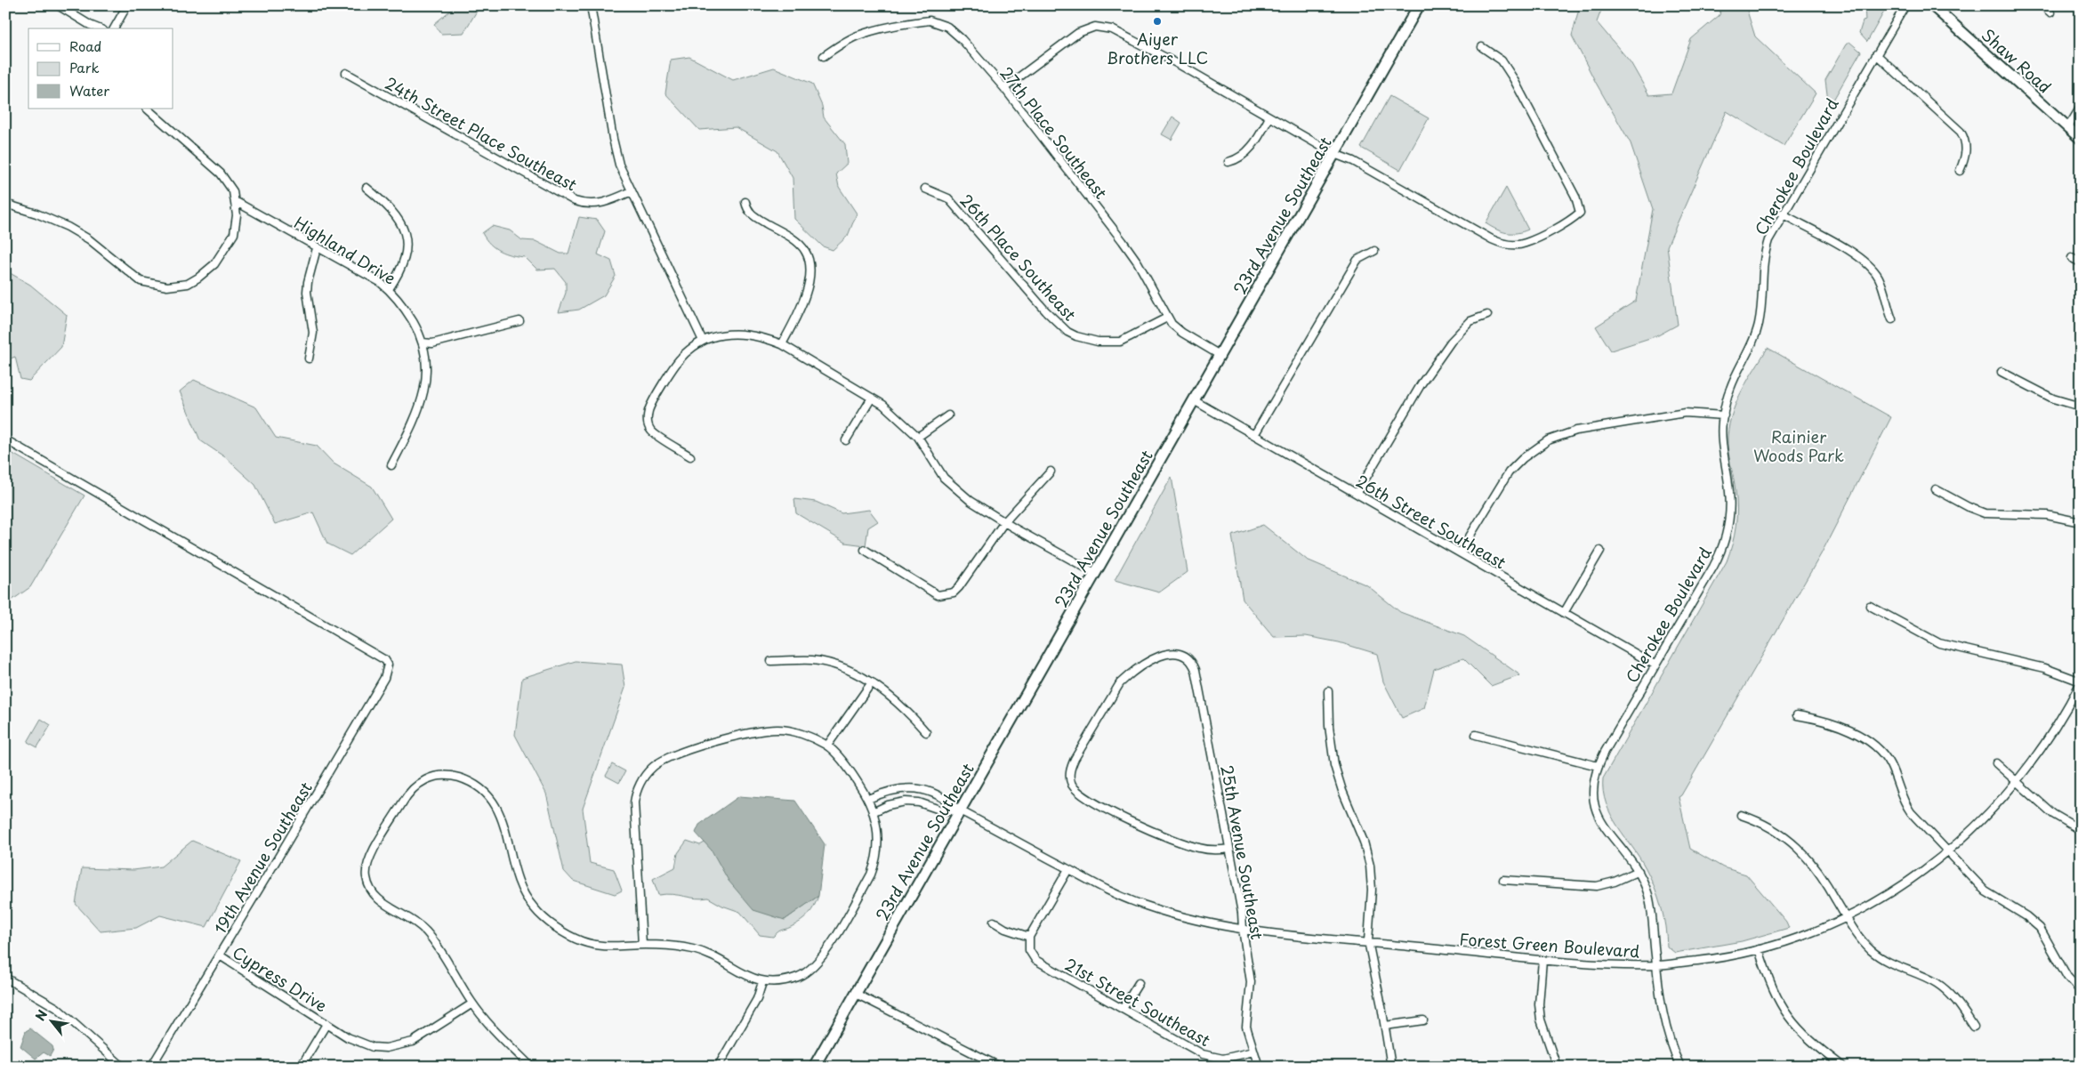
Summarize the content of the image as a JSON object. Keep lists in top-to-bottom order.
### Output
{
  "streets": {
    "street": [
      "Shaw Road",
      "27th Place Southeast",
      "24th Street Place Southeast",
      "Cherokee Boulevard",
      "23rd Avenue Southeast",
      "Highland Drive",
      "26th Place Southeast",
      "26th Street Southeast",
      "25th Avenue Southeast",
      "19th Avenue Southeast",
      "Forest Green Boulevard",
      "Cypress Drive",
      "21st Street Southeast"
    ]
  },
  "crossings": [
    ["27th Place Southeast", "23rd Avenue Southeast"],
    ["27th Place Southeast", "26th Place Southeast"],
    ["Cherokee Boulevard", "26th Street Southeast"],
    ["Cherokee Boulevard", "Forest Green Boulevard"],
    ["23rd Avenue Southeast", "26th Street Southeast"],
    ["23rd Avenue Southeast", "Forest Green Boulevard"],
    ["25th Avenue Southeast", "Forest Green Boulevard"],
    ["25th Avenue Southeast", "21st Street Southeast"],
    ["19th Avenue Southeast", "Cypress Drive"]
  ],
  "parks": ["Rainier Woods Park"],
  "places": ["Aiyer Brothers LLC"],
  "legend": ["Road", "Park", "Water"],
  "north": "top left"
}
